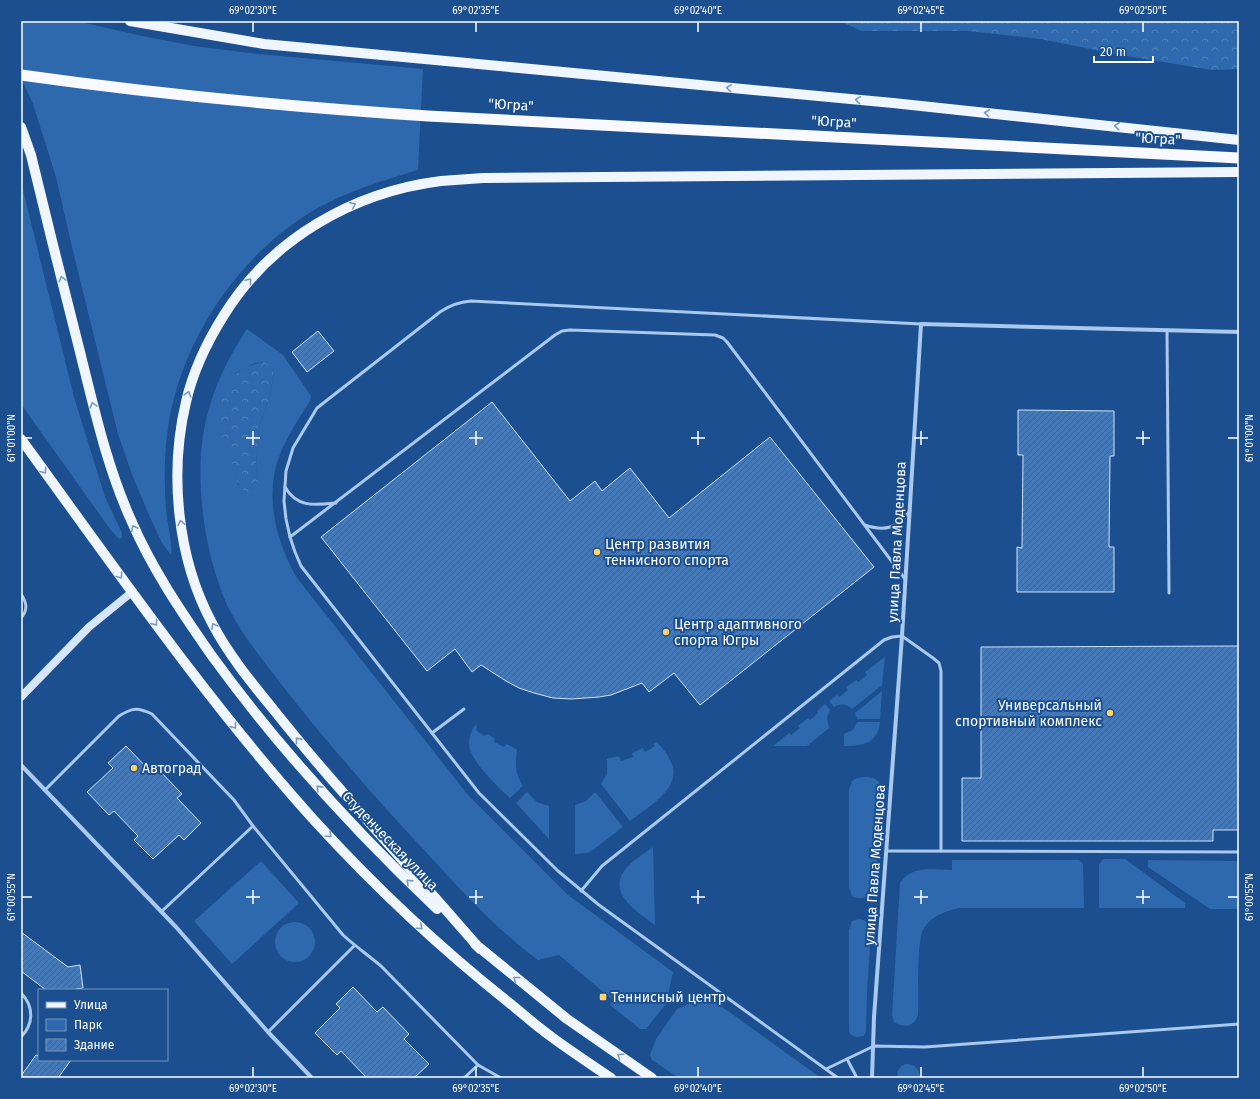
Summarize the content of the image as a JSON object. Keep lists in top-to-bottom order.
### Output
{
  "streets": {
    "highway": ["\"Югра\""],
    "main road": ["Студенческая улица"],
    "street": ["улица Павла Моденцова"]
  },
  "places": {
    "other": [
      "Центр развития теннисного спорта",
      "Центр адаптивного спорта Югры",
      "Универсальный спортивный комплекс",
      "Автоград"
    ],
    "transit": ["Теннисный центр"]
  },
  "legend": ["Улица", "Парк", "Здание"],
  "scale_bar": "20 m",
  "coordinates": [
    "69°02'30\"E",
    "69°02'35\"E",
    "69°02'40\"E",
    "69°02'45\"E",
    "69°02'50\"E",
    "61°01'00\"N",
    "61°00'55\"N"
  ]
}
